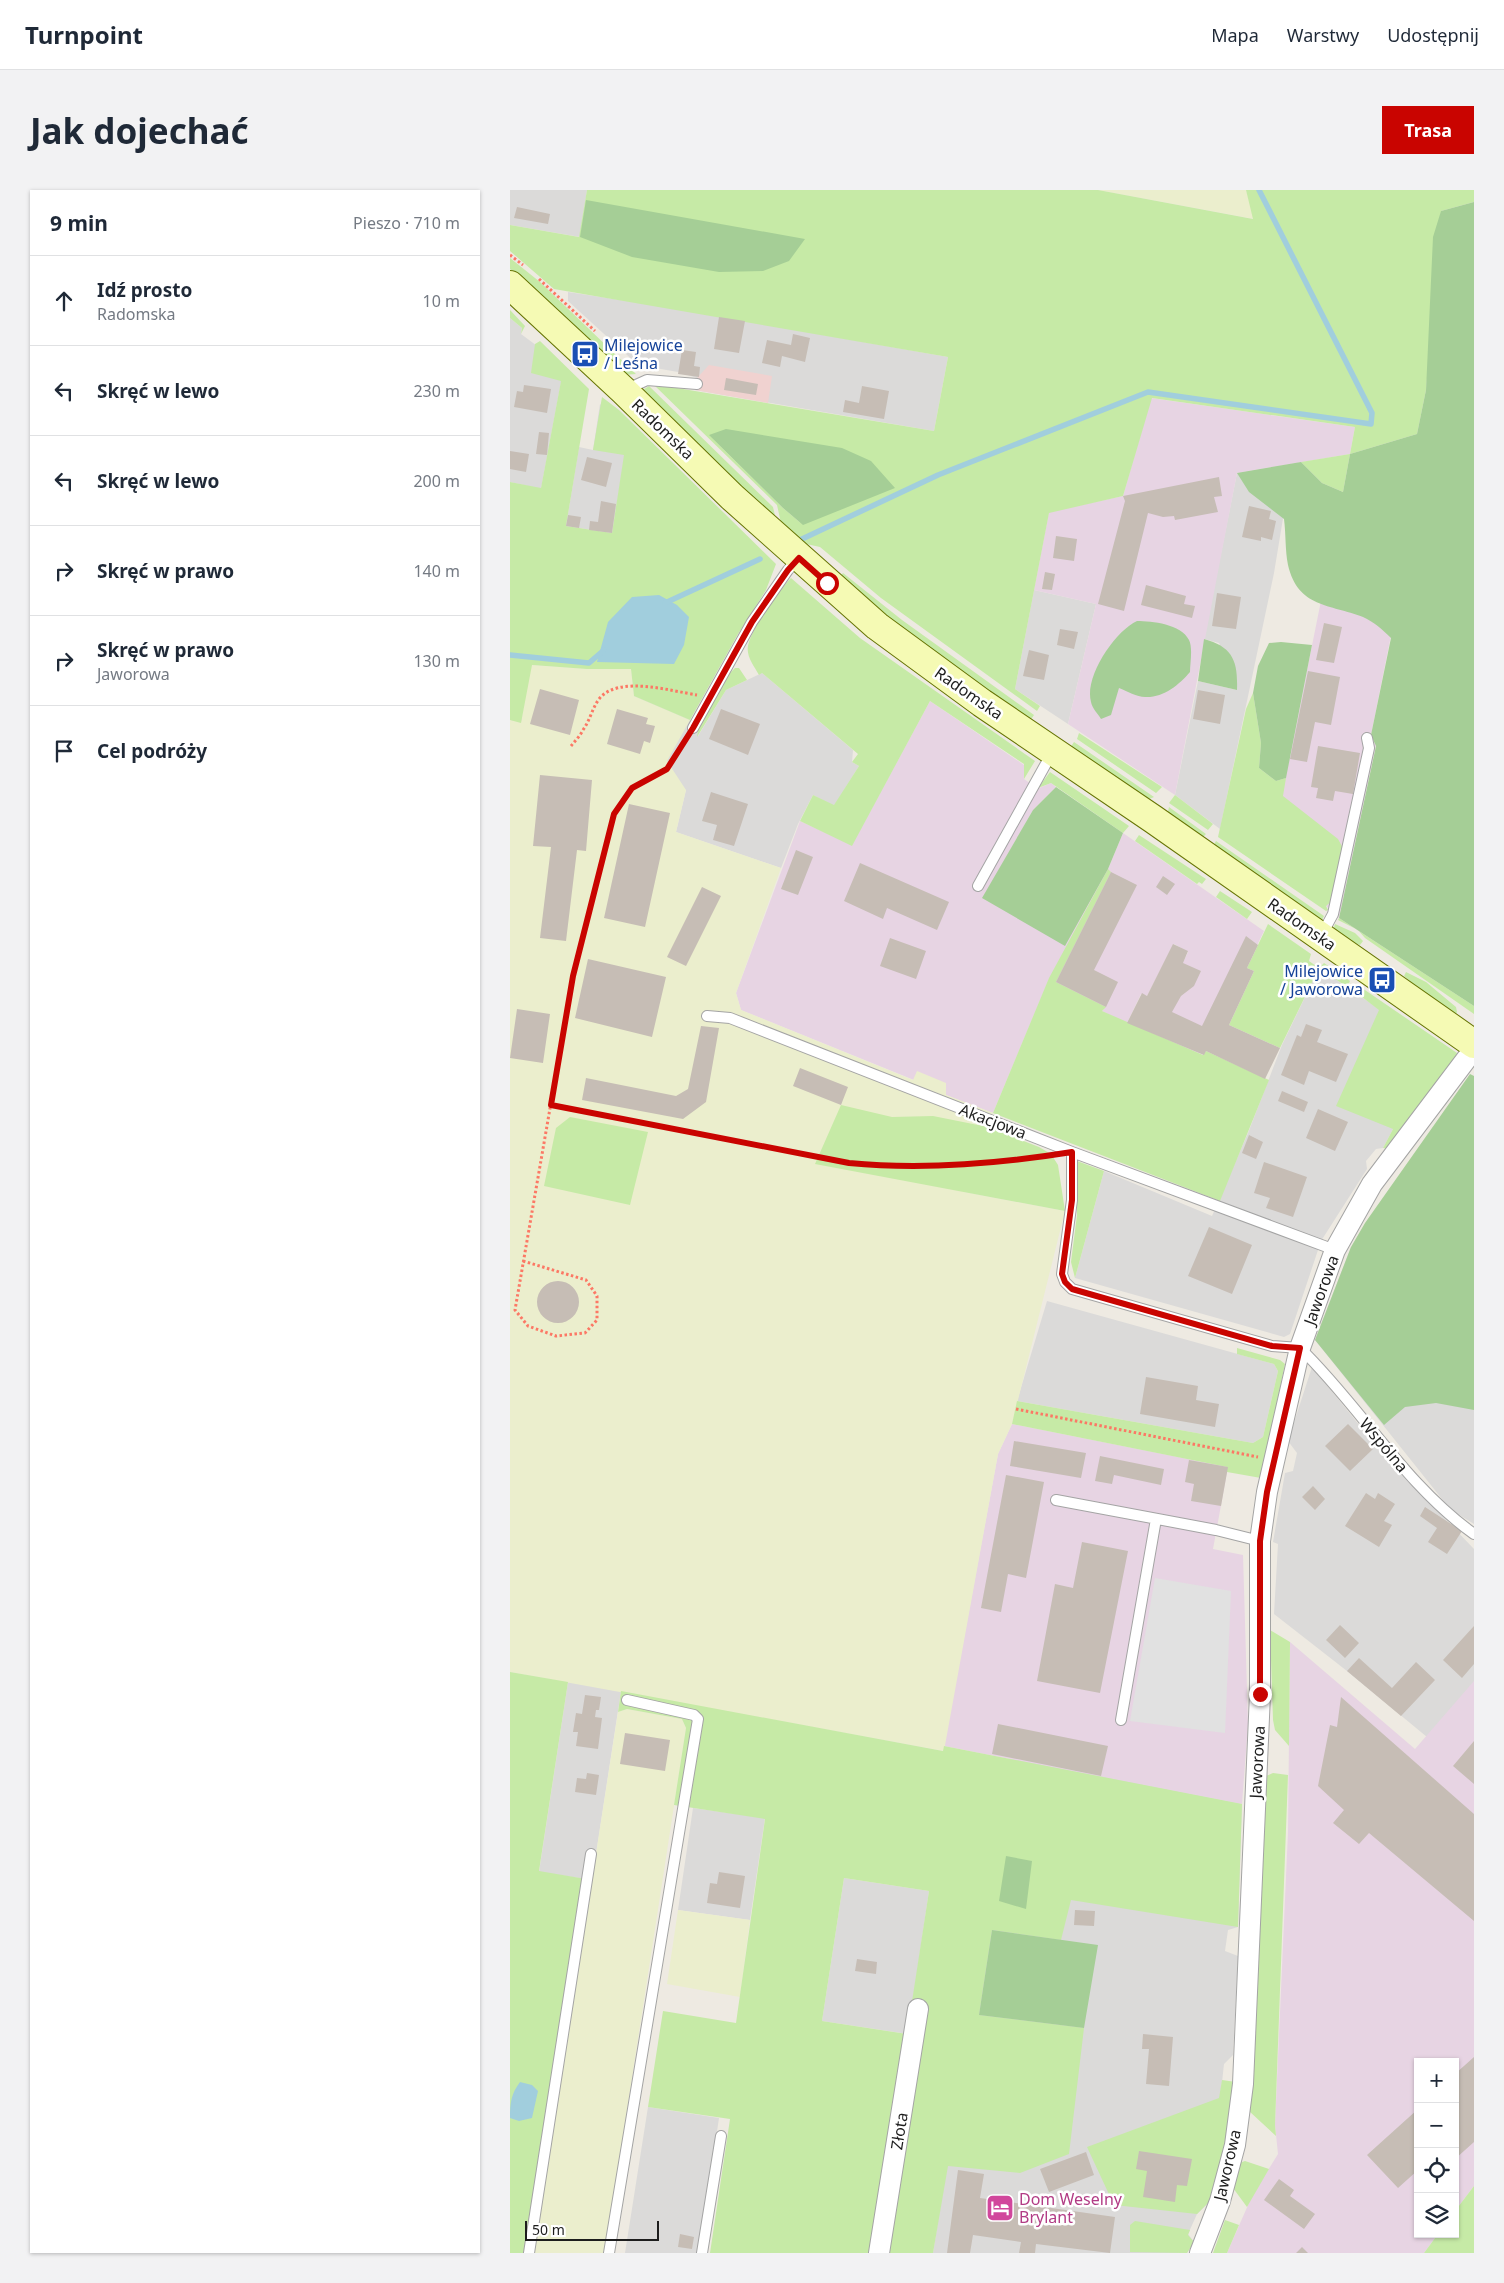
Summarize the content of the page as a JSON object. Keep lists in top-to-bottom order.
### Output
{
  "streets": {
    "main road": ["Radomska"],
    "street": ["Jaworowa", "Złota"],
    "lane": ["Akacjowa", "Wspólna"]
  },
  "crossings": [
    ["Akacjowa", "Jaworowa"],
    ["Jaworowa", "Wspólna"]
  ],
  "places": {
    "bus stop": ["Milejowice / Leśna", "Milejowice / Jaworowa"],
    "hotel": ["Dom Weselny Brylant"]
  },
  "scale_bar": "50 m",
  "page": {
    "header": "Turnpoint",
    "nav": ["Mapa", "Warstwy", "Udostępnij"],
    "buttons": "Trasa",
    "title": "Jak dojechać",
    "heading": ["9 min", "Pieszo · 710 m"],
    "list": [
      ["Idź prosto", "Radomska", "10 m"],
      ["Skręć w lewo", "230 m"],
      ["Skręć w lewo", "200 m"],
      ["Skręć w prawo", "140 m"],
      ["Skręć w prawo", "Jaworowa", "130 m"],
      "Cel podróży"
    ],
    "map_buttons": ["+", "−"],
    "scale": "50 m"
  }
}
